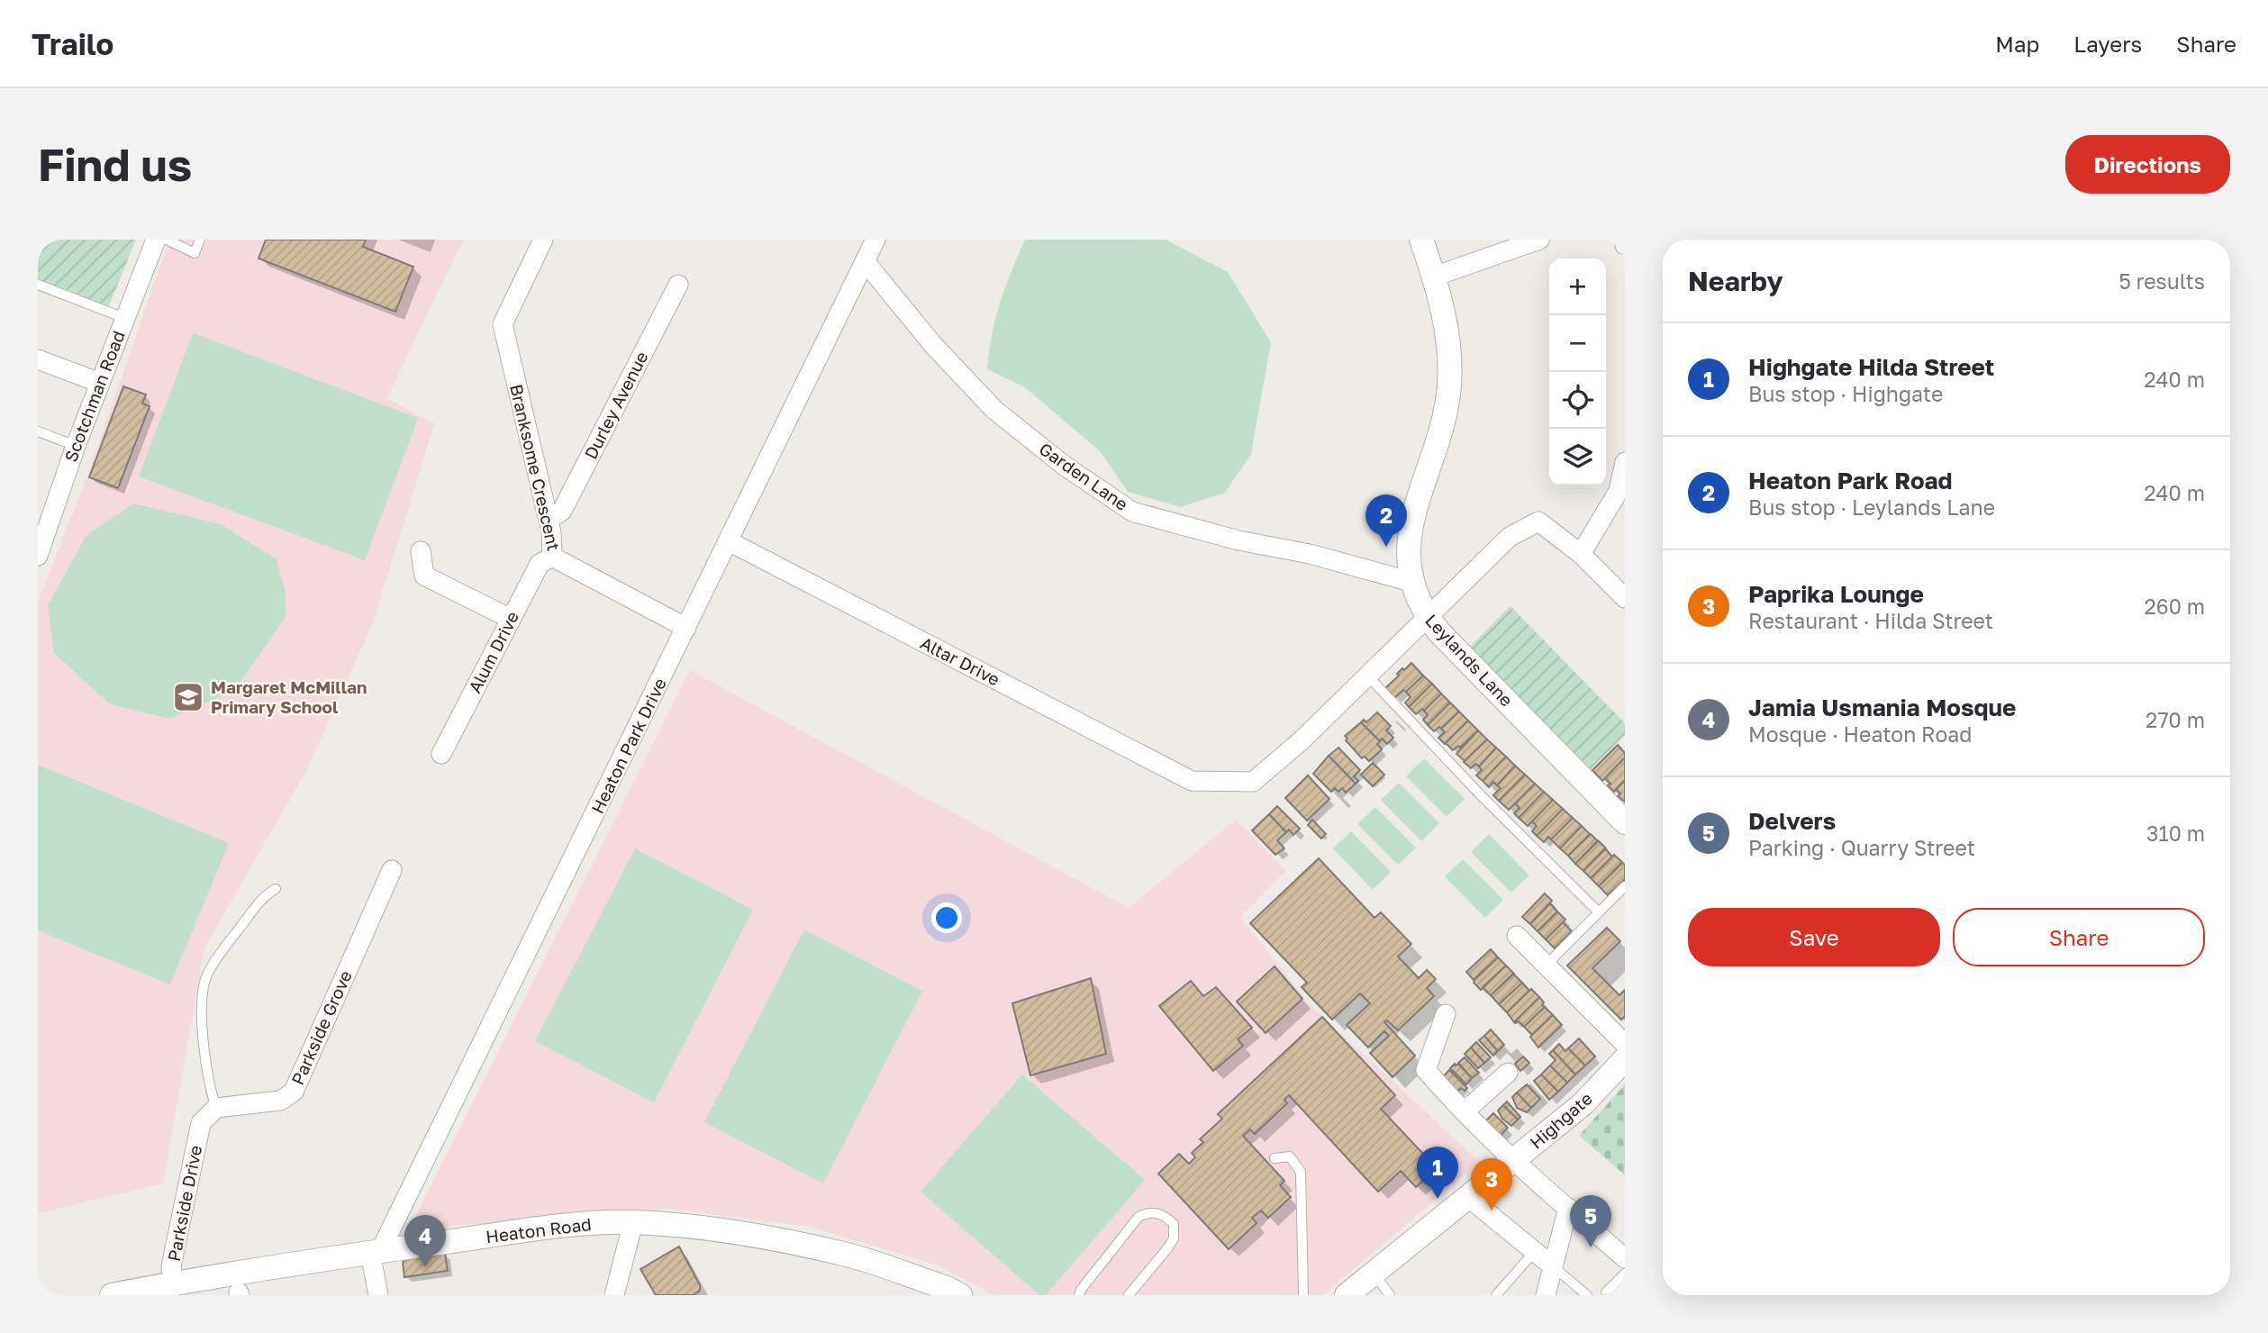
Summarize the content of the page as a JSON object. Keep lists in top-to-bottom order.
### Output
{
  "streets": {
    "street": [
      "Scotchman Road",
      "Durley Avenue",
      "Branksome Crescent",
      "Garden Lane",
      "Alum Drive",
      "Leylands Lane",
      "Altar Drive",
      "Heaton Park Drive",
      "Parkside Grove",
      "Highgate",
      "Parkside Drive",
      "Heaton Road"
    ]
  },
  "crossings": [
    ["Durley Avenue", "Branksome Crescent"],
    ["Branksome Crescent", "Alum Drive"],
    ["Branksome Crescent", "Heaton Park Drive"],
    ["Garden Lane", "Leylands Lane"],
    ["Garden Lane", "Heaton Park Drive"],
    ["Altar Drive", "Heaton Park Drive"],
    ["Heaton Park Drive", "Heaton Road"],
    ["Parkside Grove", "Parkside Drive"],
    ["Parkside Drive", "Heaton Road"]
  ],
  "places": {
    "school or university": ["Margaret McMillan Primary School"]
  },
  "page": {
    "header": "Trailo",
    "nav": ["Map", "Layers", "Share"],
    "buttons": [
      "Directions",
      ["Save", "Share"]
    ],
    "title": "Find us",
    "heading": ["Nearby", "5 results"],
    "map_buttons": ["+", "−"],
    "list": [
      {
        "mark": "1",
        "name": "Highgate Hilda Street",
        "note": "Bus stop · Highgate",
        "value": "240 m"
      },
      {
        "mark": "2",
        "name": "Heaton Park Road",
        "note": "Bus stop · Leylands Lane",
        "value": "240 m"
      },
      {
        "mark": "3",
        "name": "Paprika Lounge",
        "note": "Restaurant · Hilda Street",
        "value": "260 m"
      },
      {
        "mark": "4",
        "name": "Jamia Usmania Mosque",
        "note": "Mosque · Heaton Road",
        "value": "270 m"
      },
      {
        "mark": "5",
        "name": "Delvers",
        "note": "Parking · Quarry Street",
        "value": "310 m"
      }
    ],
    "pins": [
      "2",
      "1",
      "3",
      "5",
      "4"
    ]
  }
}
